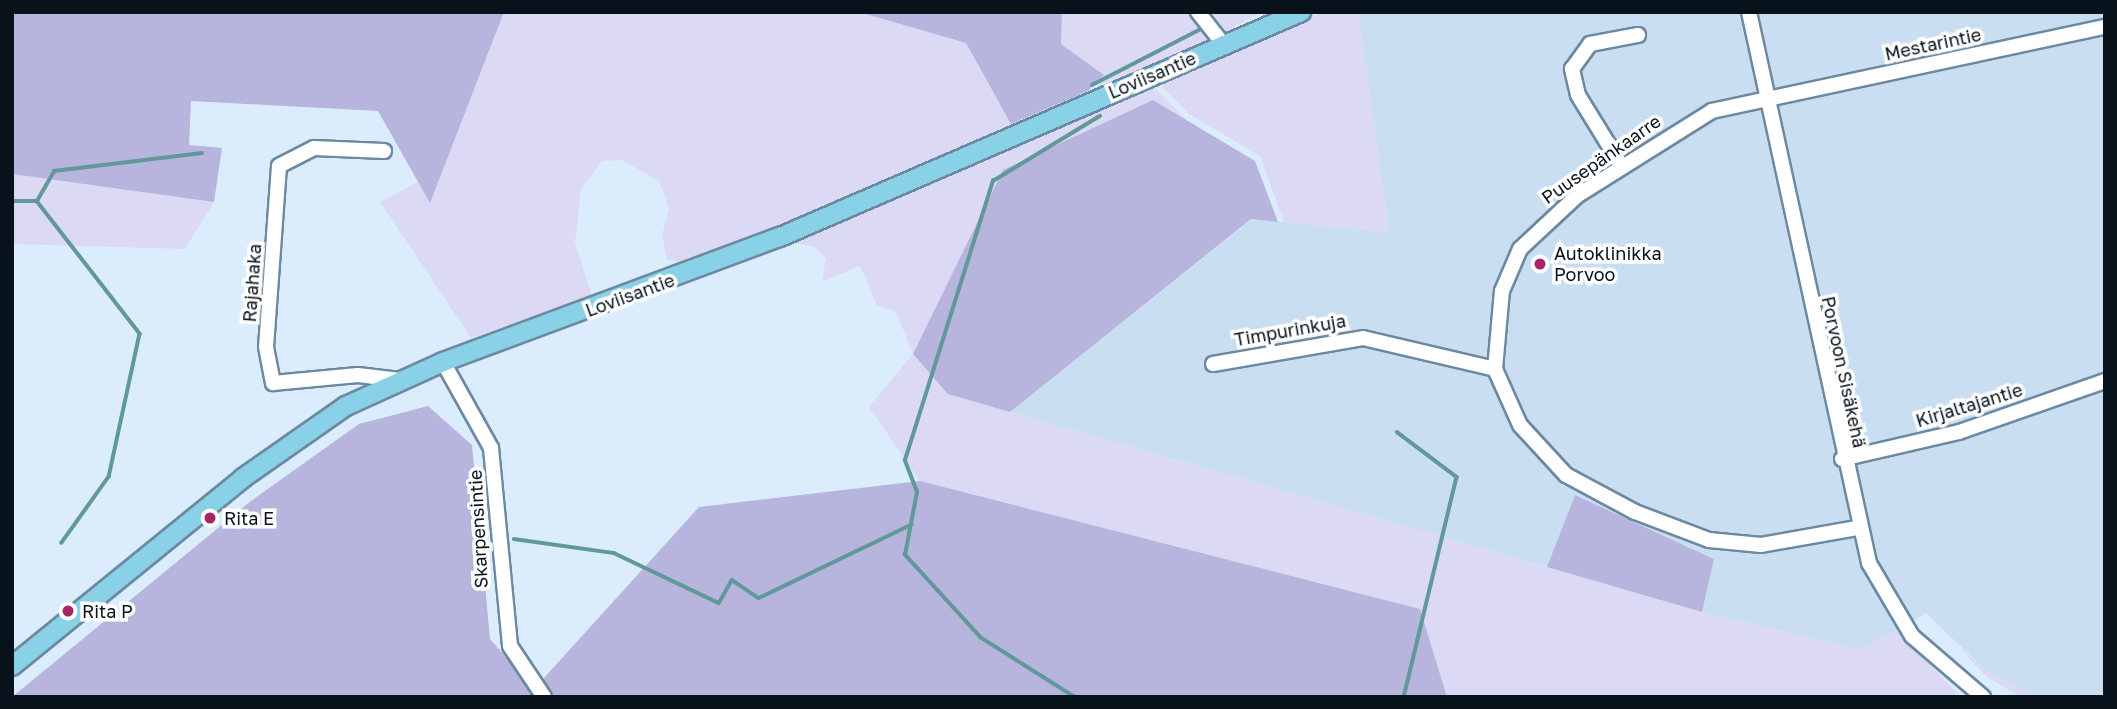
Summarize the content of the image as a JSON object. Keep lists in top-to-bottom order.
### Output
{
  "streets": {
    "main road": ["Loviisantie"],
    "street": [
      "Mestarintie",
      "Puusepänkaarre",
      "Rajahaka",
      "Timpurinkuja",
      "Porvoon Sisäkehä",
      "Kirjaltajantie",
      "Skarpensintie"
    ]
  },
  "crossings": [
    ["Mestarintie", "Puusepänkaarre"],
    ["Mestarintie", "Porvoon Sisäkehä"],
    ["Loviisantie", "Rajahaka"],
    ["Loviisantie", "Skarpensintie"],
    ["Puusepänkaarre", "Timpurinkuja"],
    ["Puusepänkaarre", "Porvoon Sisäkehä"],
    ["Porvoon Sisäkehä", "Kirjaltajantie"]
  ],
  "places": ["Autoklinikka Porvoo", "Rita E", "Rita P"]
}
